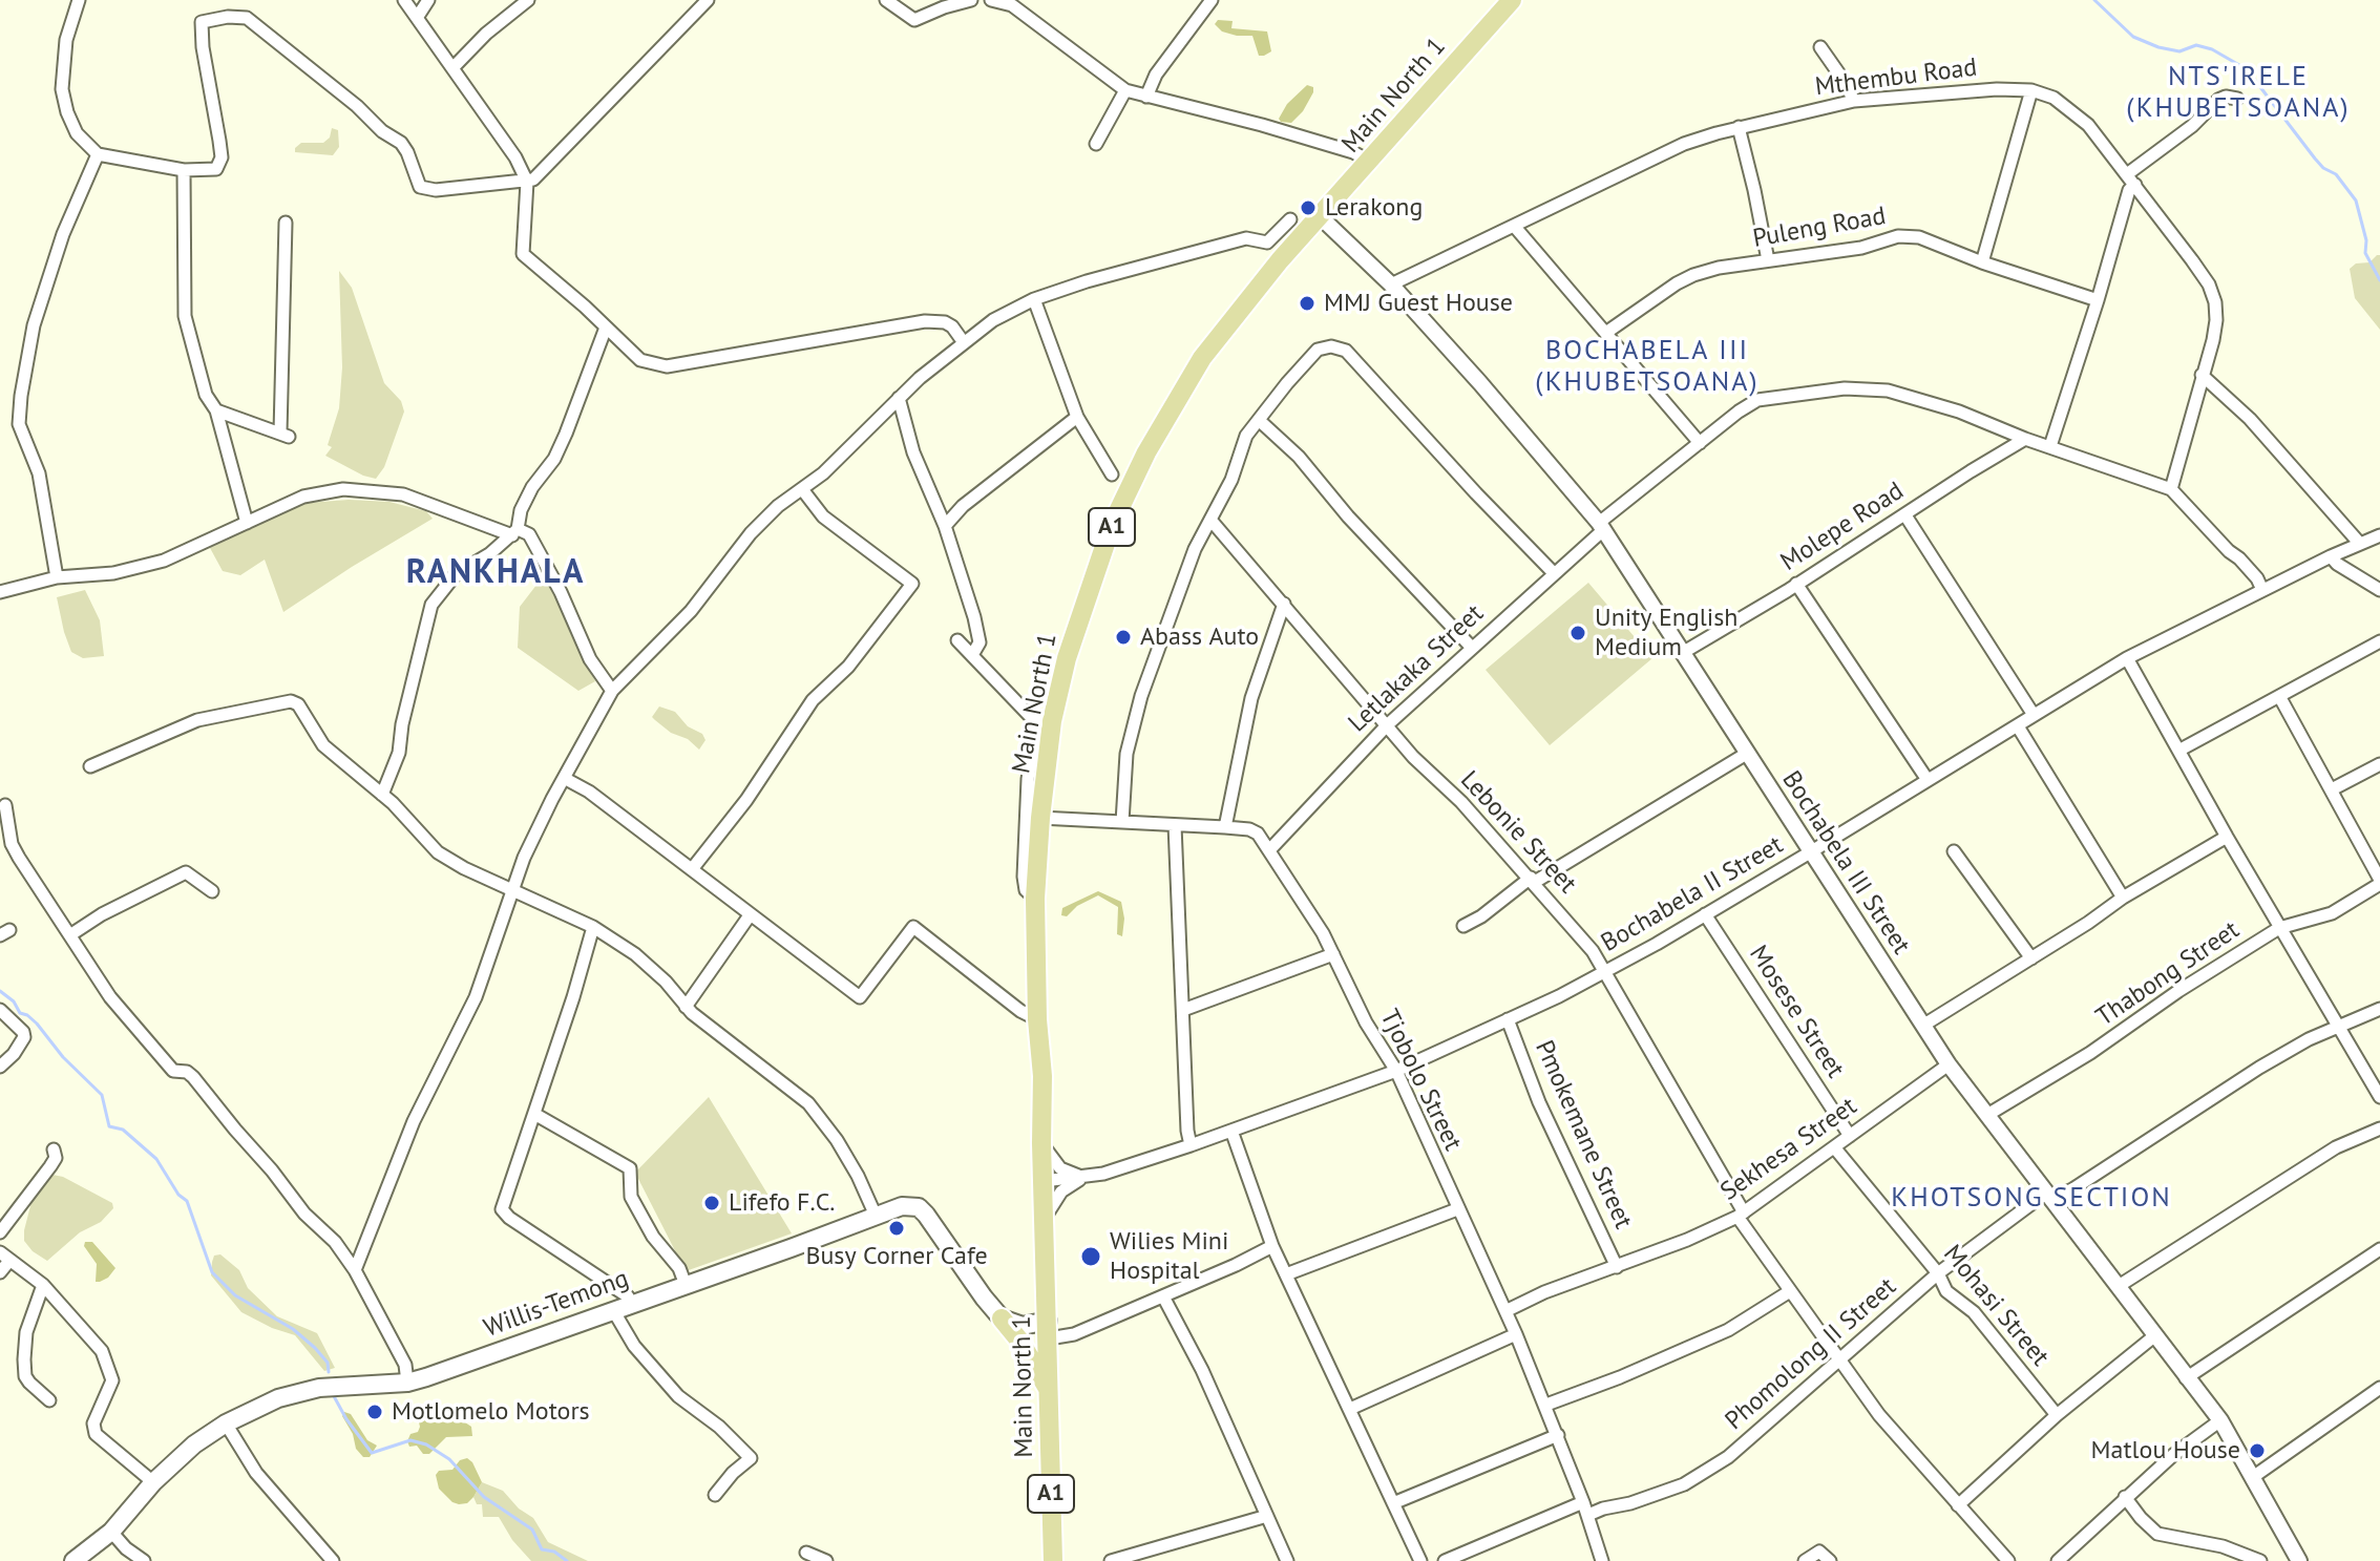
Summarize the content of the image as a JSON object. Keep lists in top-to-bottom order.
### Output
{
  "streets": {
    "main road": ["Main North 1", "A1", "Willis-Temong"],
    "street": [
      "Mthembu Road",
      "Puleng Road",
      "Molepe Road",
      "Letlakaka Street",
      "Lebonie Street",
      "Bochabela III Street",
      "Bochabela II Street",
      "Thabong Street",
      "Mosese Street",
      "Tjobolo Street",
      "Pmokemane Street",
      "Sekhesa Street",
      "Mohasi Street",
      "Phomolong II Street"
    ]
  },
  "crossings": [
    ["Mthembu Road", "Letlakaka Street"],
    ["Mthembu Road", "Bochabela III Street"],
    ["Main North 1", "Bochabela III Street"],
    ["Main North 1", "Bochabela II Street"],
    ["Main North 1", "Tjobolo Street"],
    ["Molepe Road", "Letlakaka Street"],
    ["Molepe Road", "Bochabela III Street"],
    ["Letlakaka Street", "Lebonie Street"],
    ["Letlakaka Street", "Bochabela III Street"],
    ["Letlakaka Street", "Tjobolo Street"],
    ["Lebonie Street", "Bochabela II Street"],
    ["Lebonie Street", "Sekhesa Street"],
    ["Lebonie Street", "Phomolong II Street"],
    ["Bochabela III Street", "Bochabela II Street"],
    ["Bochabela III Street", "Thabong Street"],
    ["Bochabela III Street", "Sekhesa Street"],
    ["Bochabela III Street", "Phomolong II Street"],
    ["Bochabela II Street", "Mosese Street"],
    ["Bochabela II Street", "Tjobolo Street"],
    ["Bochabela II Street", "Pmokemane Street"],
    ["Mosese Street", "Sekhesa Street"],
    ["Tjobolo Street", "Sekhesa Street"],
    ["Tjobolo Street", "Phomolong II Street"],
    ["Pmokemane Street", "Sekhesa Street"],
    ["Sekhesa Street", "Mohasi Street"],
    ["Mohasi Street", "Phomolong II Street"]
  ],
  "districts": [
    "NTS'IRELE (KHUBETSOANA)",
    "BOCHABELA III (KHUBETSOANA)",
    "RANKHALA",
    "KHOTSONG SECTION"
  ],
  "places": [
    "Lerakong",
    "MMJ Guest House",
    "Unity English Medium",
    "Abass Auto",
    "Lifefo F.C.",
    "Busy Corner Cafe",
    "Wilies Mini Hospital",
    "Motlomelo Motors",
    "Matlou House"
  ]
}
